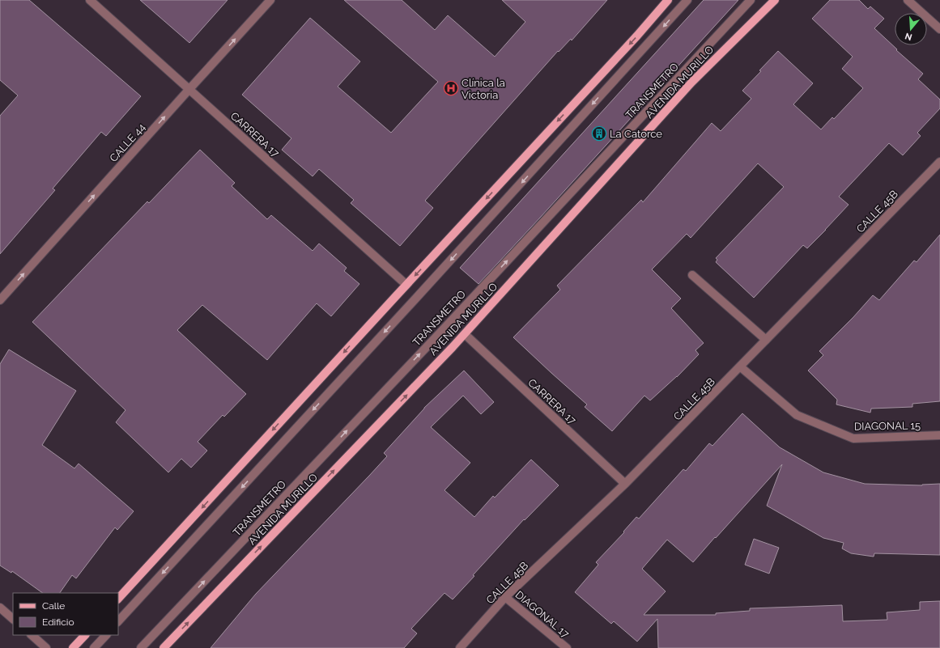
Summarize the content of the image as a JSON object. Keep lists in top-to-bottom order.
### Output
{
  "streets": {
    "main road": ["AVENIDA MURILLO"],
    "street": [
      "TRANSMETRO",
      "CARRERA 17",
      "CALLE 44",
      "CALLE 45B",
      "DIAGONAL 15",
      "DIAGONAL 17"
    ]
  },
  "crossings": [
    ["AVENIDA MURILLO", "CARRERA 17"],
    ["CARRERA 17", "CALLE 44"],
    ["CARRERA 17", "CALLE 45B"],
    ["CALLE 45B", "DIAGONAL 15"],
    ["CALLE 45B", "DIAGONAL 17"]
  ],
  "one_way": ["CALLE 44"],
  "places": {
    "hospital": ["Clínica la Victoria"],
    "building": ["La Catorce"]
  },
  "legend": ["Calle", "Edificio"],
  "north": "bottom"
}
